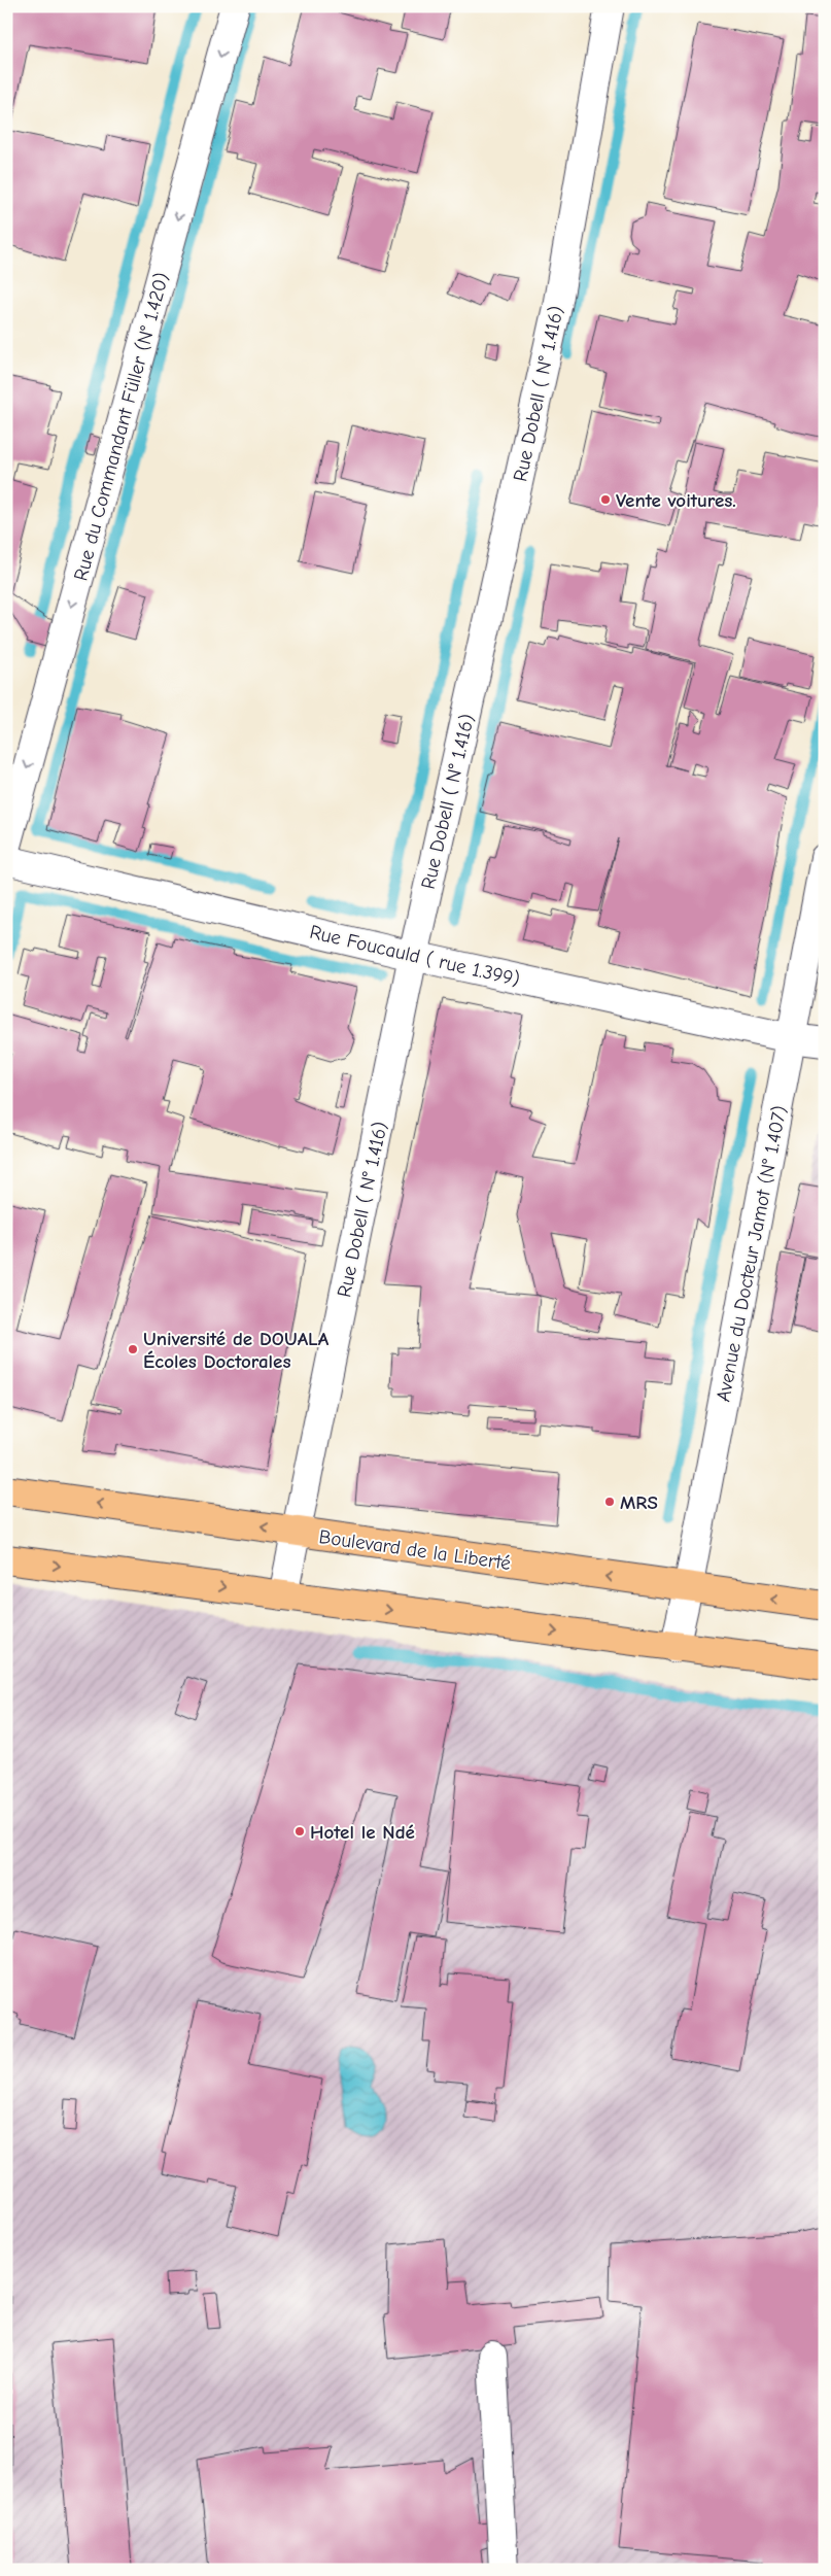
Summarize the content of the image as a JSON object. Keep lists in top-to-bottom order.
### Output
{
  "streets": {
    "main road": ["Boulevard de la Liberté"],
    "street": [
      "Rue Dobell ( N° 1.416)",
      "Rue du Commandant Füller (N° 1.420)",
      "Rue Foucauld ( rue 1.399)",
      "Avenue du Docteur Jamot (N° 1.407)"
    ]
  },
  "crossings": [
    ["Rue Dobell ( N° 1.416)", "Rue Foucauld ( rue 1.399)"],
    ["Rue Dobell ( N° 1.416)", "Boulevard de la Liberté"],
    ["Rue Foucauld ( rue 1.399)", "Avenue du Docteur Jamot (N° 1.407)"],
    ["Avenue du Docteur Jamot (N° 1.407)", "Boulevard de la Liberté"]
  ],
  "one_way": ["Rue du Commandant Füller (N° 1.420)"],
  "places": [
    "Vente voitures.",
    "Université de DOUALA Écoles Doctorales",
    "MRS",
    "Hotel le Ndé"
  ]
}
